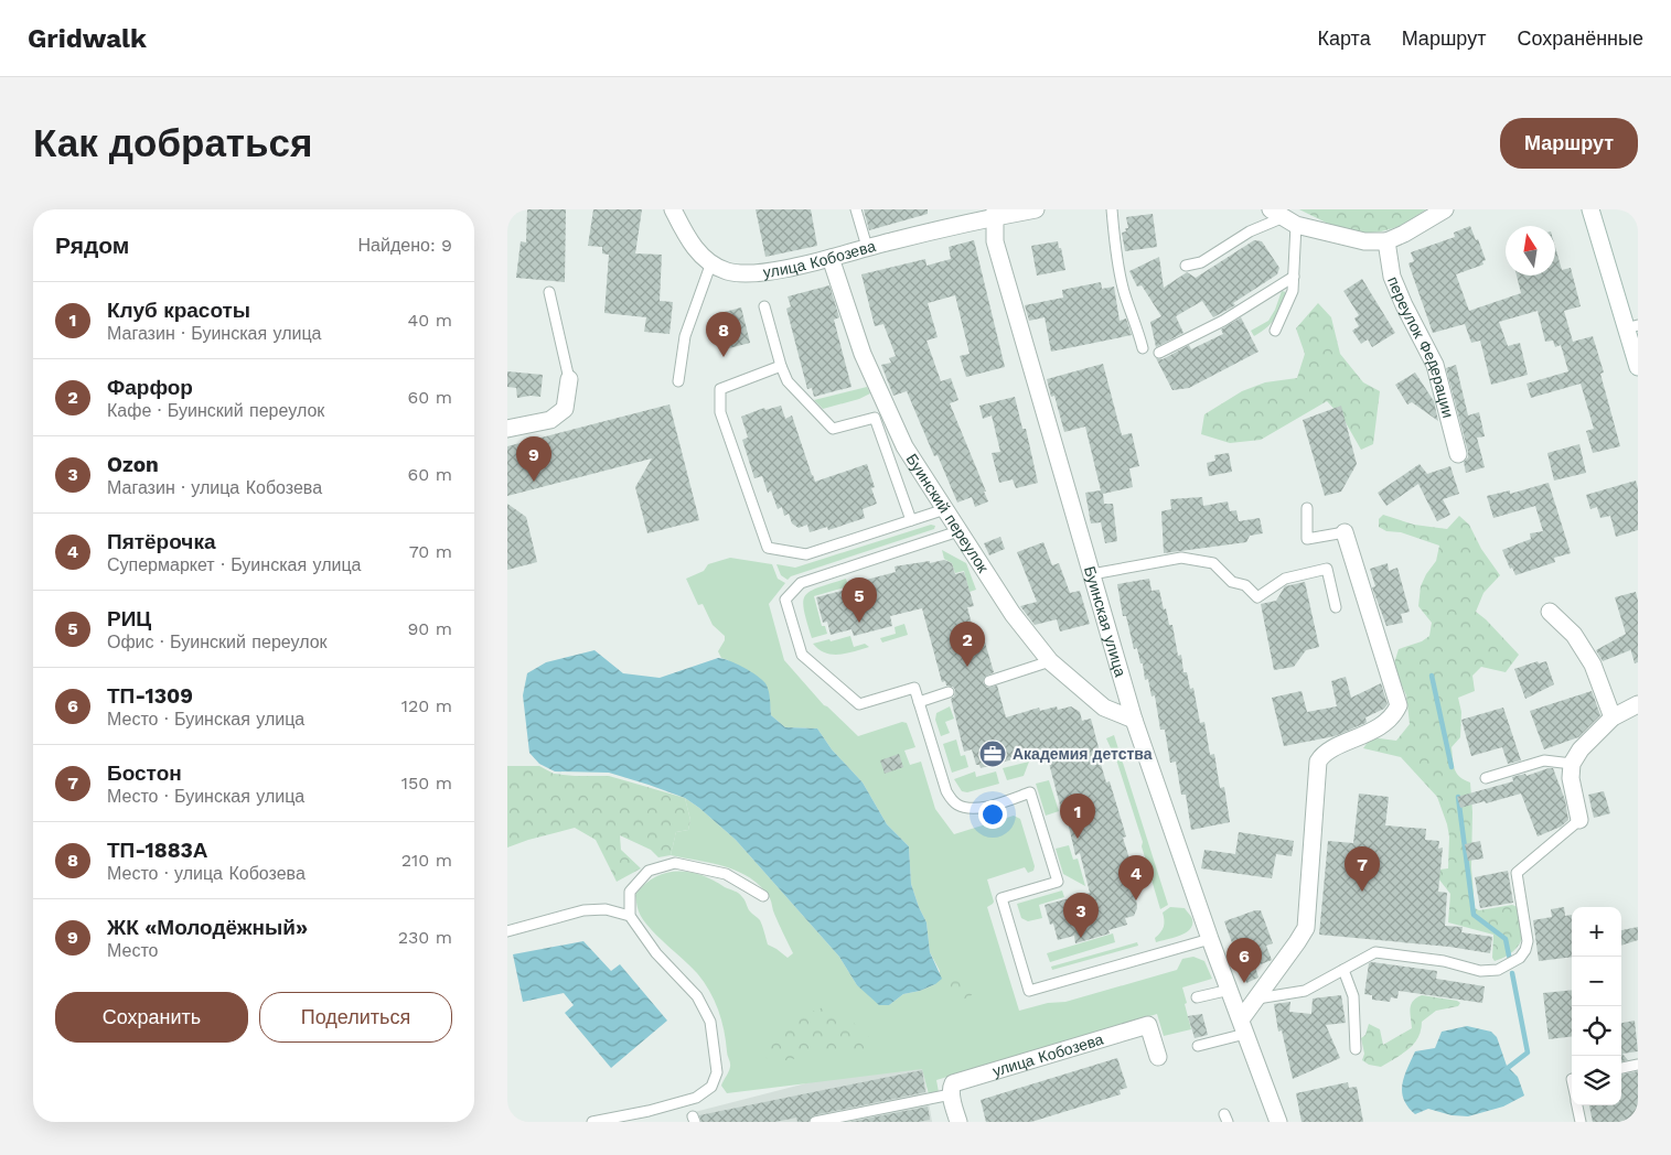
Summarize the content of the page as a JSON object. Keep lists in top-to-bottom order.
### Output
{
  "streets": {
    "street": [
      "улица Кобозева",
      "переулок Федерации",
      "Буинский переулок",
      "Буинская улица"
    ]
  },
  "crossings": [
    ["улица Кобозева", "Буинский переулок"],
    ["улица Кобозева", "Буинская улица"],
    ["Буинский переулок", "Буинская улица"]
  ],
  "places": {
    "office": ["Академия детства"]
  },
  "north": "top",
  "page": {
    "header": "Gridwalk",
    "nav": ["Карта", "Маршрут", "Сохранённые"],
    "buttons": [
      "Маршрут",
      ["Сохранить", "Поделиться"]
    ],
    "title": "Как добраться",
    "heading": ["Рядом", "Найдено: 9"],
    "list": [
      {
        "mark": "1",
        "name": "Клуб красоты",
        "note": "Магазин · Буинская улица",
        "value": "40 m"
      },
      {
        "mark": "2",
        "name": "Фарфор",
        "note": "Кафе · Буинский переулок",
        "value": "60 m"
      },
      {
        "mark": "3",
        "name": "Ozon",
        "note": "Магазин · улица Кобозева",
        "value": "60 m"
      },
      {
        "mark": "4",
        "name": "Пятёрочка",
        "note": "Супермаркет · Буинская улица",
        "value": "70 m"
      },
      {
        "mark": "5",
        "name": "РИЦ",
        "note": "Офис · Буинский переулок",
        "value": "90 m"
      },
      {
        "mark": "6",
        "name": "ТП-1309",
        "note": "Место · Буинская улица",
        "value": "120 m"
      },
      {
        "mark": "7",
        "name": "Бостон",
        "note": "Место · Буинская улица",
        "value": "150 m"
      },
      {
        "mark": "8",
        "name": "ТП-1883А",
        "note": "Место · улица Кобозева",
        "value": "210 m"
      },
      {
        "mark": "9",
        "name": "ЖК «Молодёжный»",
        "note": "Место",
        "value": "230 m"
      }
    ],
    "pins": [
      "8",
      "9",
      "5",
      "2",
      "1",
      "7",
      "4",
      "3",
      "6"
    ],
    "map_buttons": ["+", "−"]
  }
}
